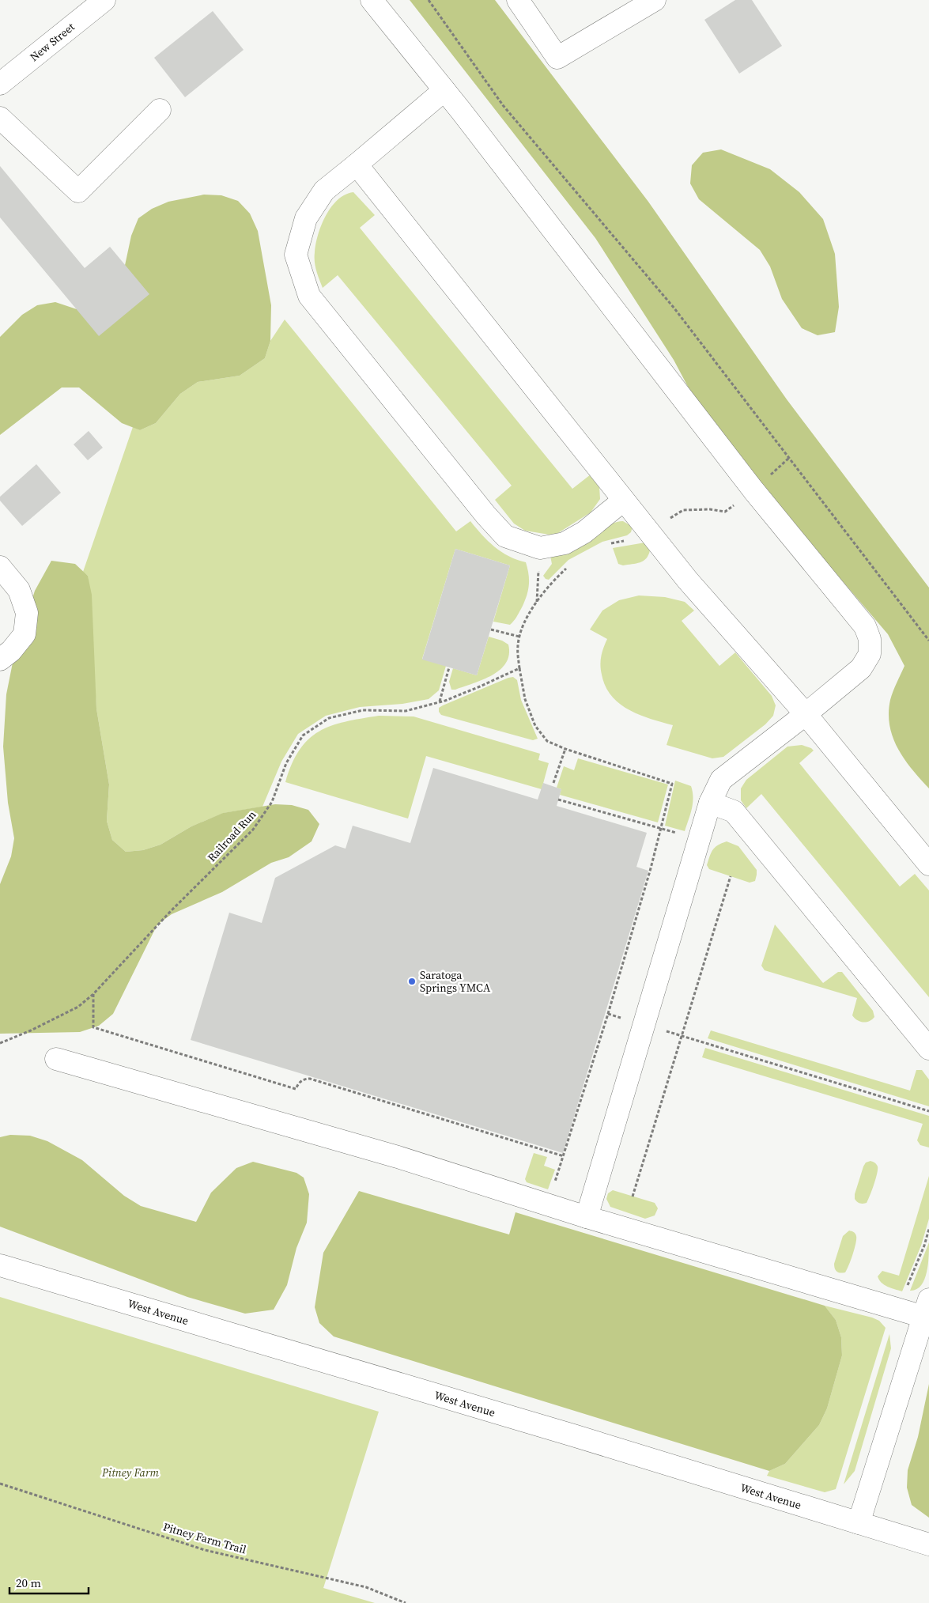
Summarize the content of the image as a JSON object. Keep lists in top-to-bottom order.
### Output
{
  "streets": {
    "street": ["New Street", "West Avenue"],
    "path": ["Railroad Run", "Pitney Farm Trail"]
  },
  "parks": ["Pitney Farm"],
  "places": ["Saratoga Springs YMCA"],
  "scale_bar": "20 m"
}
